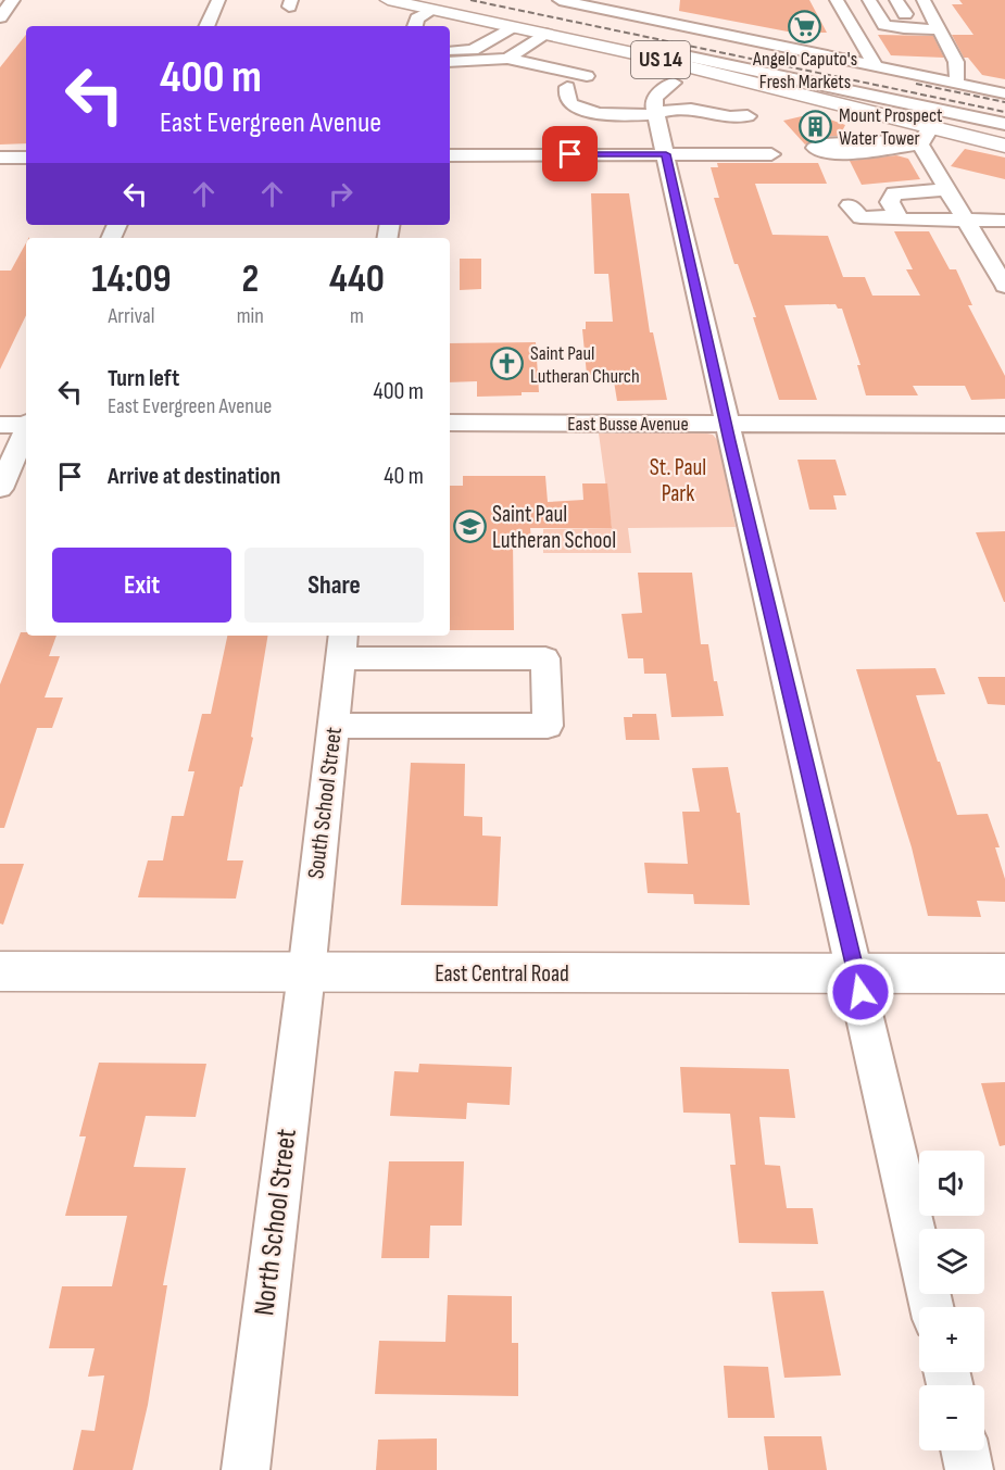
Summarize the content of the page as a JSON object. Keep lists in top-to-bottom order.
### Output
{
  "streets": {
    "main road": ["US 14", "East Central Road"],
    "street": ["East Busse Avenue", "South School Street", "North School Street"]
  },
  "crossings": [
    ["South School Street", "East Central Road"],
    ["South School Street", "North School Street"],
    ["East Central Road", "North School Street"]
  ],
  "parks": ["St. Paul Park"],
  "places": {
    "supermarket": ["Angelo Caputo's Fresh Markets"],
    "building": ["Mount Prospect Water Tower"],
    "church": ["Saint Paul Lutheran Church"],
    "school or university": ["Saint Paul Lutheran School"]
  },
  "page": {
    "turn": ["400 m", "East Evergreen Avenue"],
    "eta": [
      "14:09",
      "Arrival",
      "2",
      "min",
      "440",
      "m"
    ],
    "list": [
      {
        "name": "Turn left",
        "note": "East Evergreen Avenue",
        "value": "400 m"
      },
      {
        "name": "Arrive at destination",
        "value": "40 m"
      }
    ],
    "buttons": ["Exit", "Share"],
    "map_buttons": ["+", "−"]
  }
}
